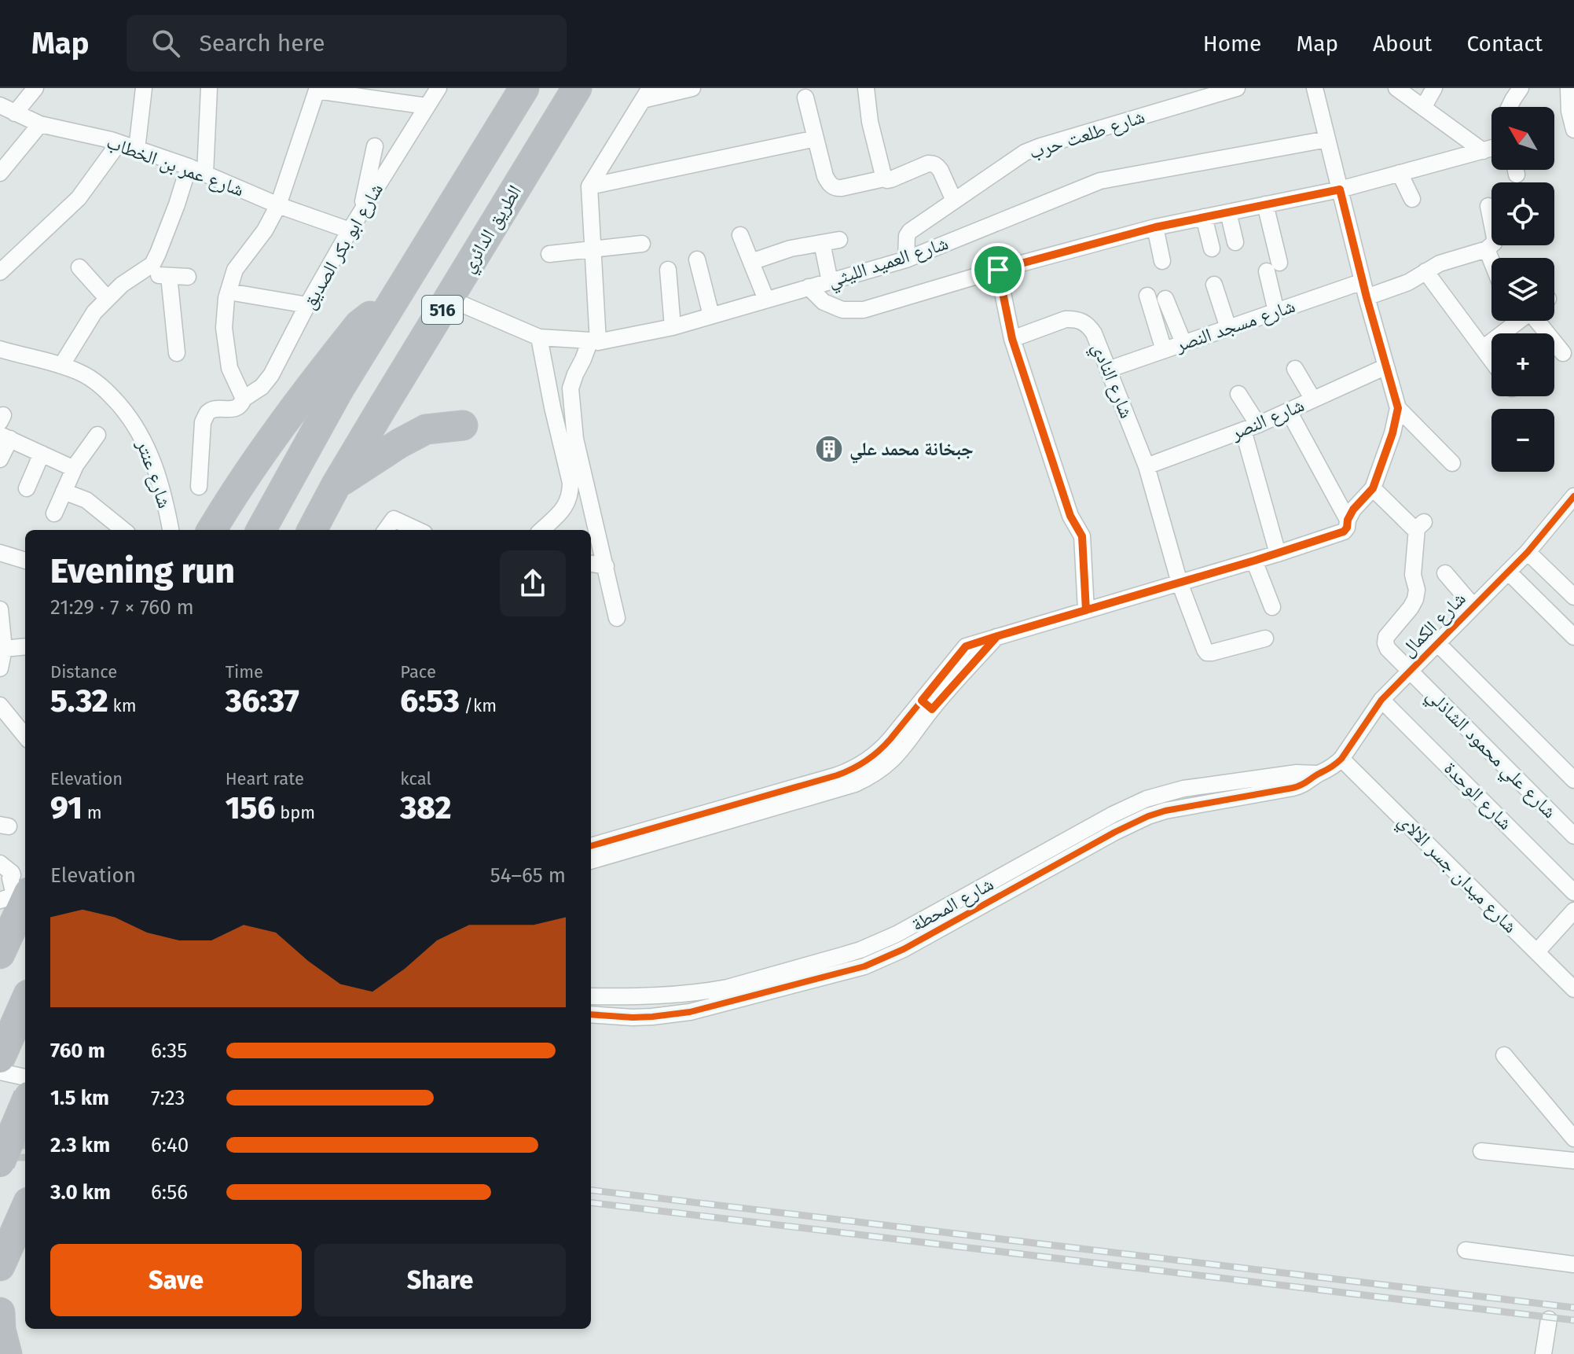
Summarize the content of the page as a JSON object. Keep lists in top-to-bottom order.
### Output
{
  "streets": {
    "highway": ["الطريق الدائري", "516"],
    "street": [
      "شارع طلعت حرب",
      "شارع عمر بن الخطاب",
      "شارع ابو بكر الصديق",
      "شارع العميد الليثي",
      "شارع مسجد النصر",
      "شارع النادي",
      "شارع النصر",
      "شارع عنتر",
      "شارع الكمال",
      "شارع علي محمود الشاذلي",
      "شارع الوحدة",
      "شارع ميدان جسر الالاي",
      "شارع المحطة"
    ]
  },
  "crossings": [
    ["شارع طلعت حرب", "شارع العميد الليثي"],
    ["شارع عمر بن الخطاب", "شارع ابو بكر الصديق"],
    ["الطريق الدائري", "شارع العميد الليثي"],
    ["شارع مسجد النصر", "شارع النادي"],
    ["شارع النادي", "شارع النصر"],
    ["شارع الكمال", "شارع علي محمود الشاذلي"],
    ["شارع الكمال", "شارع الوحدة"],
    ["شارع الكمال", "شارع ميدان جسر الالاي"],
    ["شارع الكمال", "شارع المحطة"]
  ],
  "places": {
    "building": ["جبخانة محمد علي"]
  },
  "north": "top left",
  "page": {
    "header": "Map",
    "search": "Search here",
    "nav": [
      "Home",
      "Map",
      "About",
      "Contact"
    ],
    "map_buttons": ["+", "−"],
    "heading": ["Evening run", "21:29 · 7 × 760 m"],
    "stats": [
      ["Distance", "5.32 km"],
      ["Time", "36:37"],
      ["Pace", "6:53 /km"],
      ["Elevation", "91 m"],
      ["Heart rate", "156 bpm"],
      ["kcal", "382"]
    ],
    "chart": ["Elevation", "54–65 m"],
    "list": [
      {
        "name": "760 m",
        "note": "6:35"
      },
      {
        "name": "1.5 km",
        "note": "7:23"
      },
      {
        "name": "2.3 km",
        "note": "6:40"
      },
      {
        "name": "3.0 km",
        "note": "6:56"
      }
    ],
    "buttons": ["Save", "Share"]
  }
}
